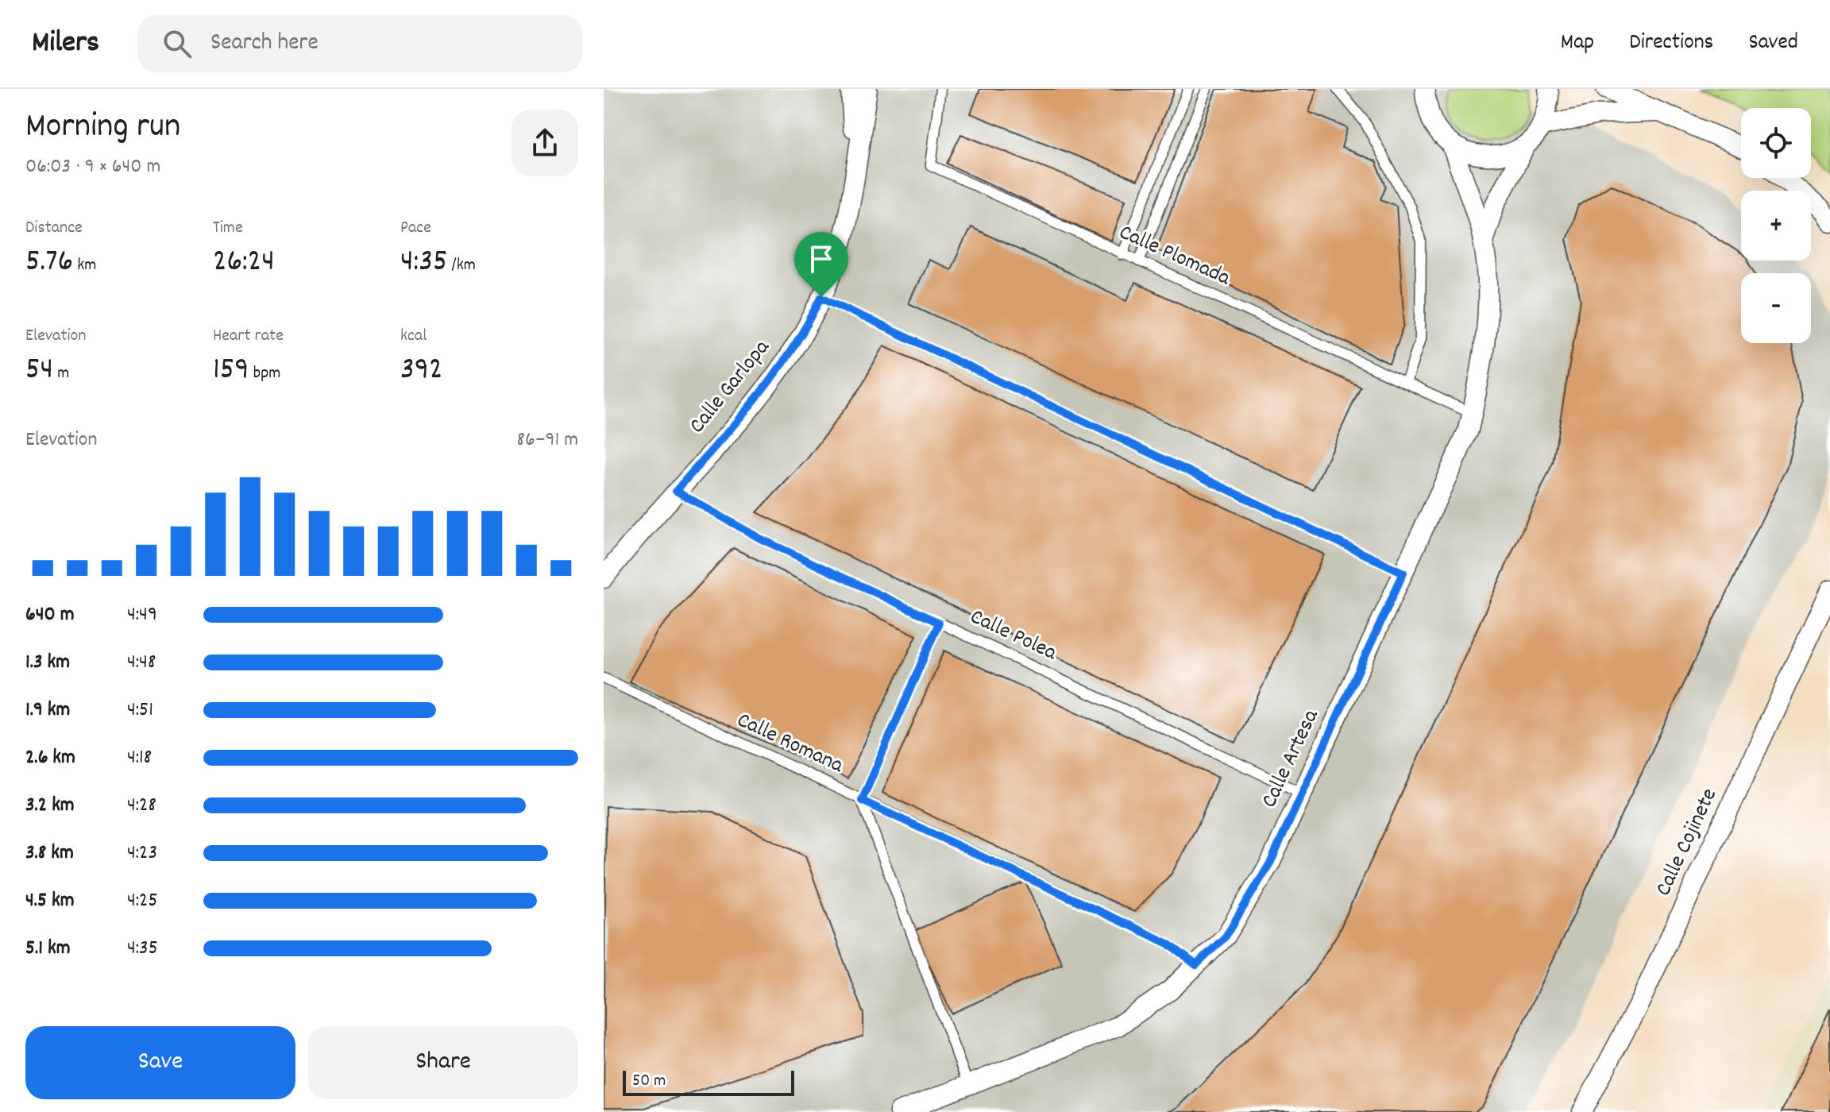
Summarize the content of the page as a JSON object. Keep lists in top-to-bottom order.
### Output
{
  "streets": {
    "street": ["Calle Garlopa", "Calle Artesa", "Calle Cojinete"],
    "lane": ["Calle Plomada", "Calle Polea", "Calle Romana"]
  },
  "crossings": [
    ["Calle Plomada", "Calle Artesa"],
    ["Calle Garlopa", "Calle Polea"],
    ["Calle Polea", "Calle Artesa"],
    ["Calle Romana", "Calle Artesa"]
  ],
  "scale_bar": "50 m",
  "page": {
    "header": "Milers",
    "search": "Search here",
    "nav": ["Map", "Directions", "Saved"],
    "heading": ["Morning run", "06:03 · 9 × 640 m"],
    "map_buttons": ["+", "−"],
    "stats": [
      ["Distance", "5.76 km"],
      ["Time", "26:24"],
      ["Pace", "4:35 /km"],
      ["Elevation", "54 m"],
      ["Heart rate", "159 bpm"],
      ["kcal", "392"]
    ],
    "chart": ["Elevation", "86–91 m"],
    "list": [
      {
        "name": "640 m",
        "note": "4:49"
      },
      {
        "name": "1.3 km",
        "note": "4:48"
      },
      {
        "name": "1.9 km",
        "note": "4:51"
      },
      {
        "name": "2.6 km",
        "note": "4:18"
      },
      {
        "name": "3.2 km",
        "note": "4:28"
      },
      {
        "name": "3.8 km",
        "note": "4:23"
      },
      {
        "name": "4.5 km",
        "note": "4:25"
      },
      {
        "name": "5.1 km",
        "note": "4:35"
      }
    ],
    "buttons": ["Save", "Share"],
    "scale": "50 m"
  }
}
